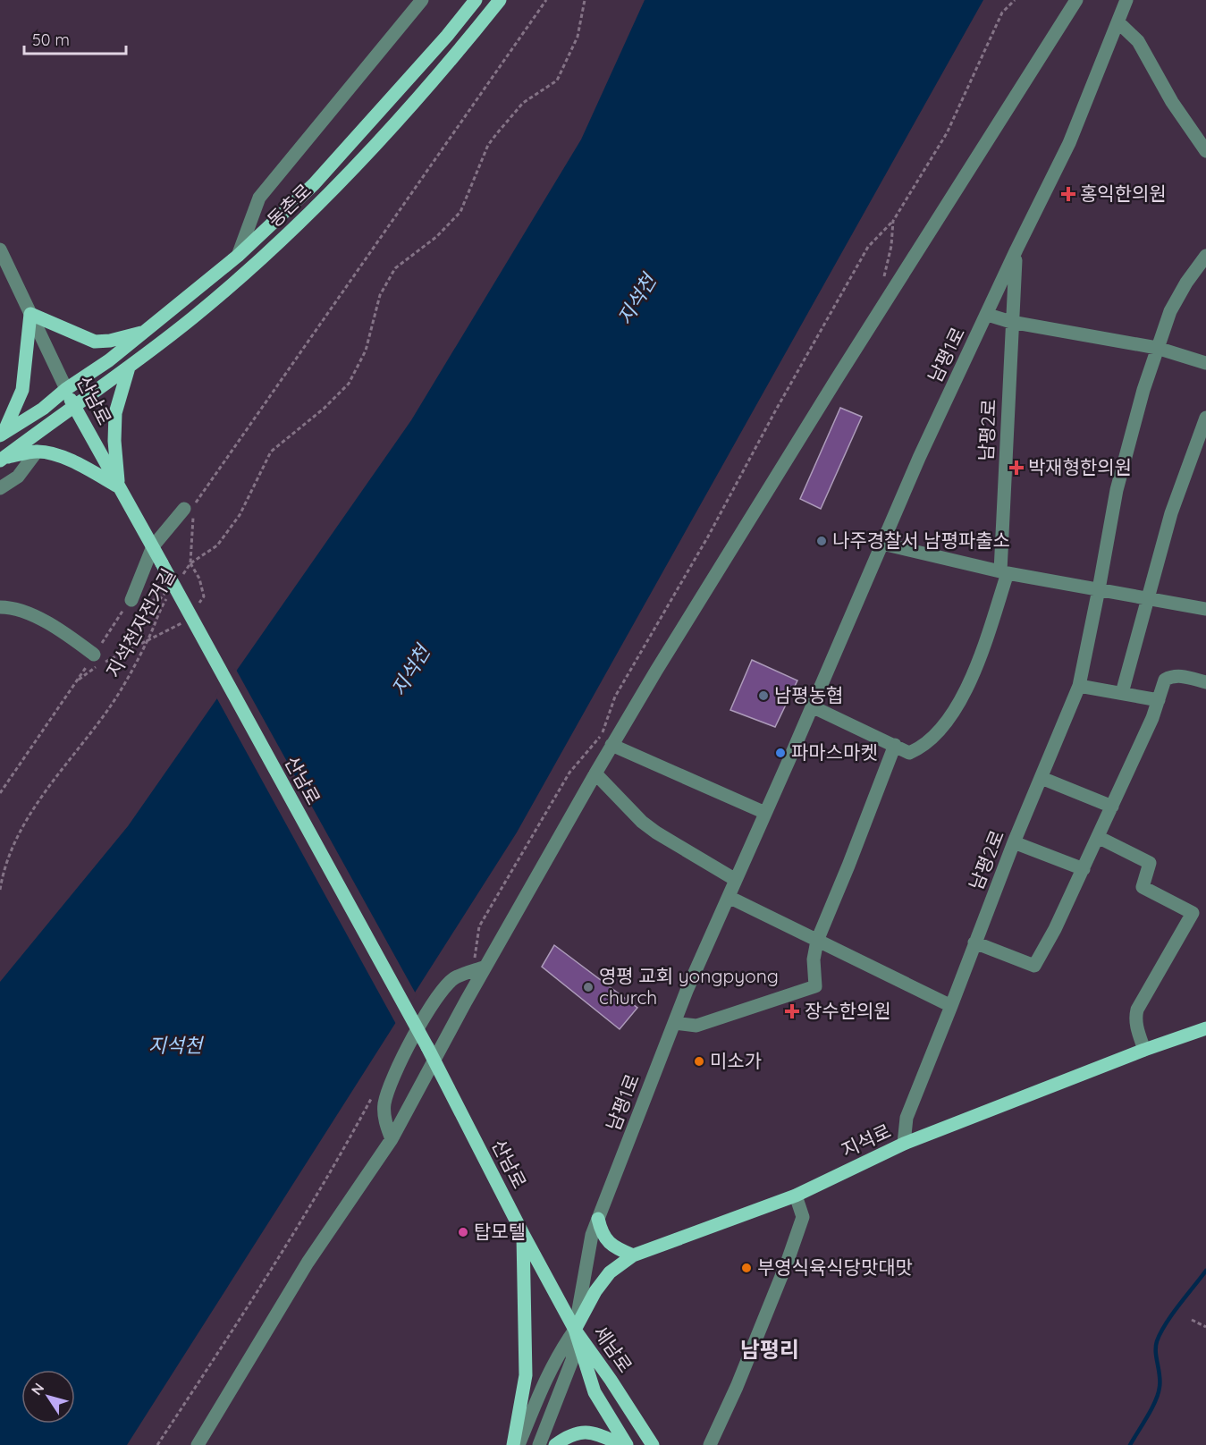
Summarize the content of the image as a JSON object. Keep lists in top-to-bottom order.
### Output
{
  "streets": {
    "main road": [
      "동촌로",
      "산남로",
      "지석로",
      "세남로"
    ],
    "street": ["남평1로", "남평2로"],
    "path": ["지석천자전거길"]
  },
  "crossings": [
    ["동촌로", "산남로"],
    ["남평1로", "산남로"],
    ["남평1로", "남평2로"],
    ["남평1로", "지석로"],
    ["남평1로", "세남로"],
    ["산남로", "지석로"],
    ["산남로", "세남로"],
    ["남평2로", "지석로"],
    ["지석로", "세남로"]
  ],
  "districts": ["남평리"],
  "water": ["지석천"],
  "places": {
    "health": ["홍익한의원", "박재형한의원", "장수한의원"],
    "other": [
      "나주경찰서 남평파출소",
      "남평농협",
      "파마스마켓",
      "영평 교회 yongpyong church",
      "미소가",
      "탑모텔",
      "부영식육식당맛대맛"
    ]
  },
  "scale_bar": "50 m",
  "north": "top left"
}
